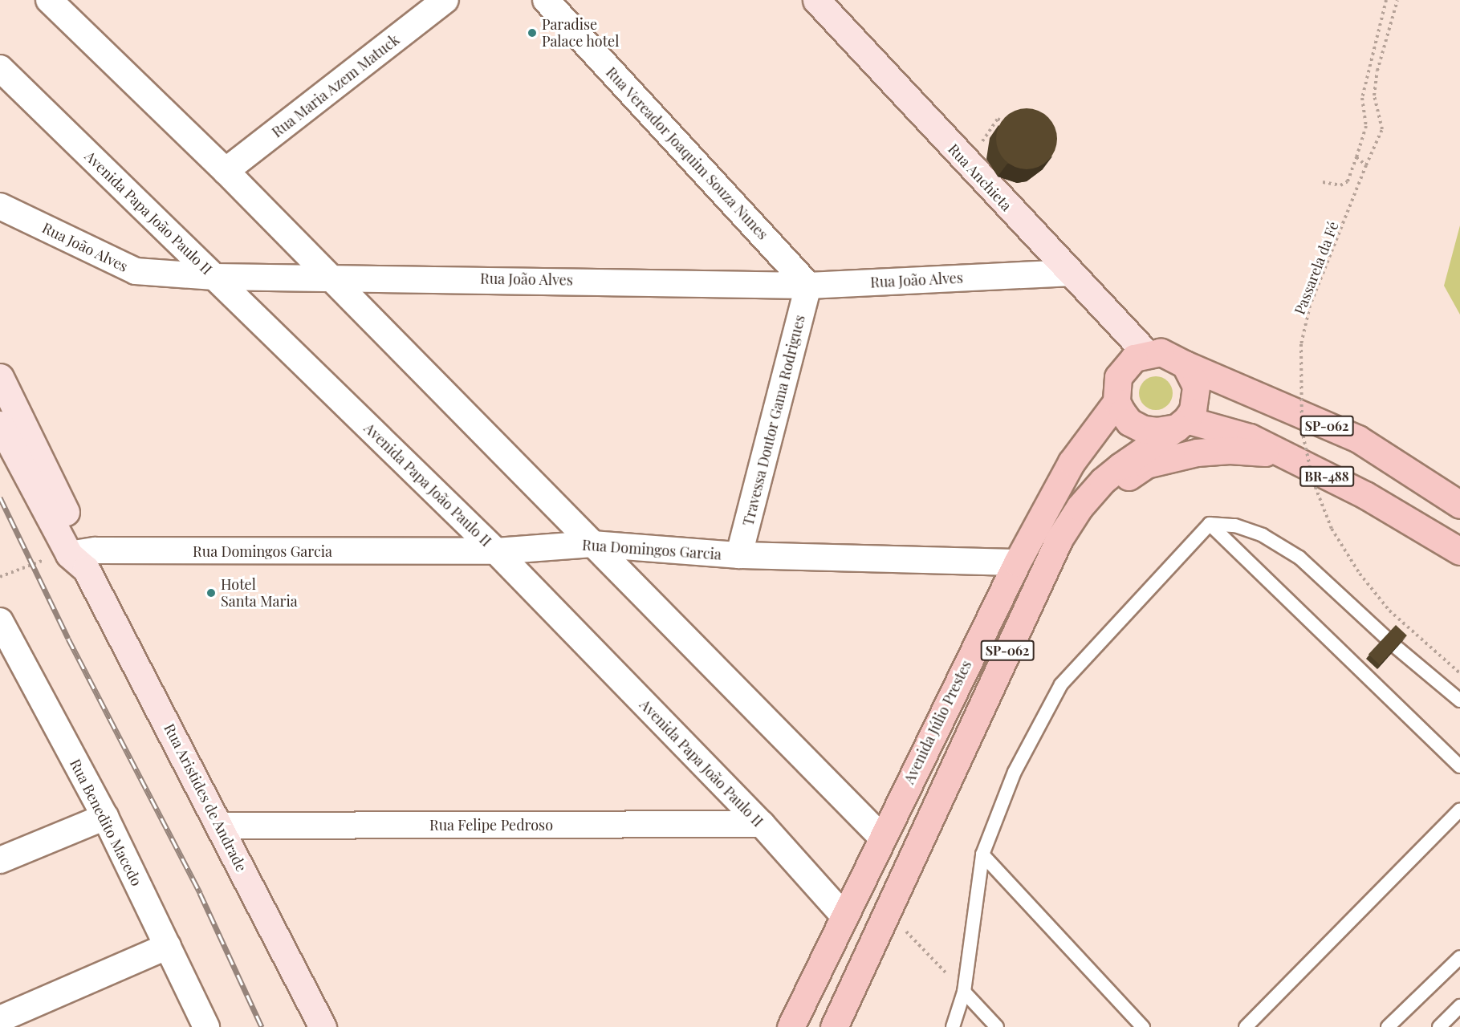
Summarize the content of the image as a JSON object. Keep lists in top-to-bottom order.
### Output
{
  "streets": {
    "main road": [
      "Rua Anchieta",
      "SP-062",
      "BR-488",
      "Avenida Júlio Prestes",
      "Rua Aristides de Andrade"
    ],
    "street": [
      "Rua Maria Azem Matuck",
      "Rua Vereador Joaquim Souza Nunes",
      "Avenida Papa João Paulo II",
      "Rua João Alves",
      "Travessa Doutor Gama Rodrigues",
      "Rua Domingos Garcia",
      "Rua Benedito Macedo",
      "Rua Felipe Pedroso"
    ],
    "path": ["Passarela da Fé"]
  },
  "crossings": [
    ["Rua Vereador Joaquim Souza Nunes", "Rua João Alves"],
    ["Rua Vereador Joaquim Souza Nunes", "Travessa Doutor Gama Rodrigues"],
    ["Rua Anchieta", "Rua João Alves"],
    ["Rua Anchieta", "SP-062"],
    ["Rua Anchieta", "BR-488"],
    ["Rua Anchieta", "Avenida Júlio Prestes"],
    ["Avenida Papa João Paulo II", "Rua João Alves"],
    ["Avenida Papa João Paulo II", "Rua Domingos Garcia"],
    ["Avenida Papa João Paulo II", "Avenida Júlio Prestes"],
    ["Avenida Papa João Paulo II", "Rua Felipe Pedroso"],
    ["Rua João Alves", "Travessa Doutor Gama Rodrigues"],
    ["Travessa Doutor Gama Rodrigues", "Rua Domingos Garcia"],
    ["SP-062", "BR-488"],
    ["SP-062", "Avenida Júlio Prestes"],
    ["BR-488", "Avenida Júlio Prestes"],
    ["Rua Domingos Garcia", "Avenida Júlio Prestes"],
    ["Rua Domingos Garcia", "Rua Aristides de Andrade"],
    ["Rua Aristides de Andrade", "Rua Felipe Pedroso"]
  ],
  "places": ["Paradise Palace hotel", "Hotel Santa Maria"]
}
